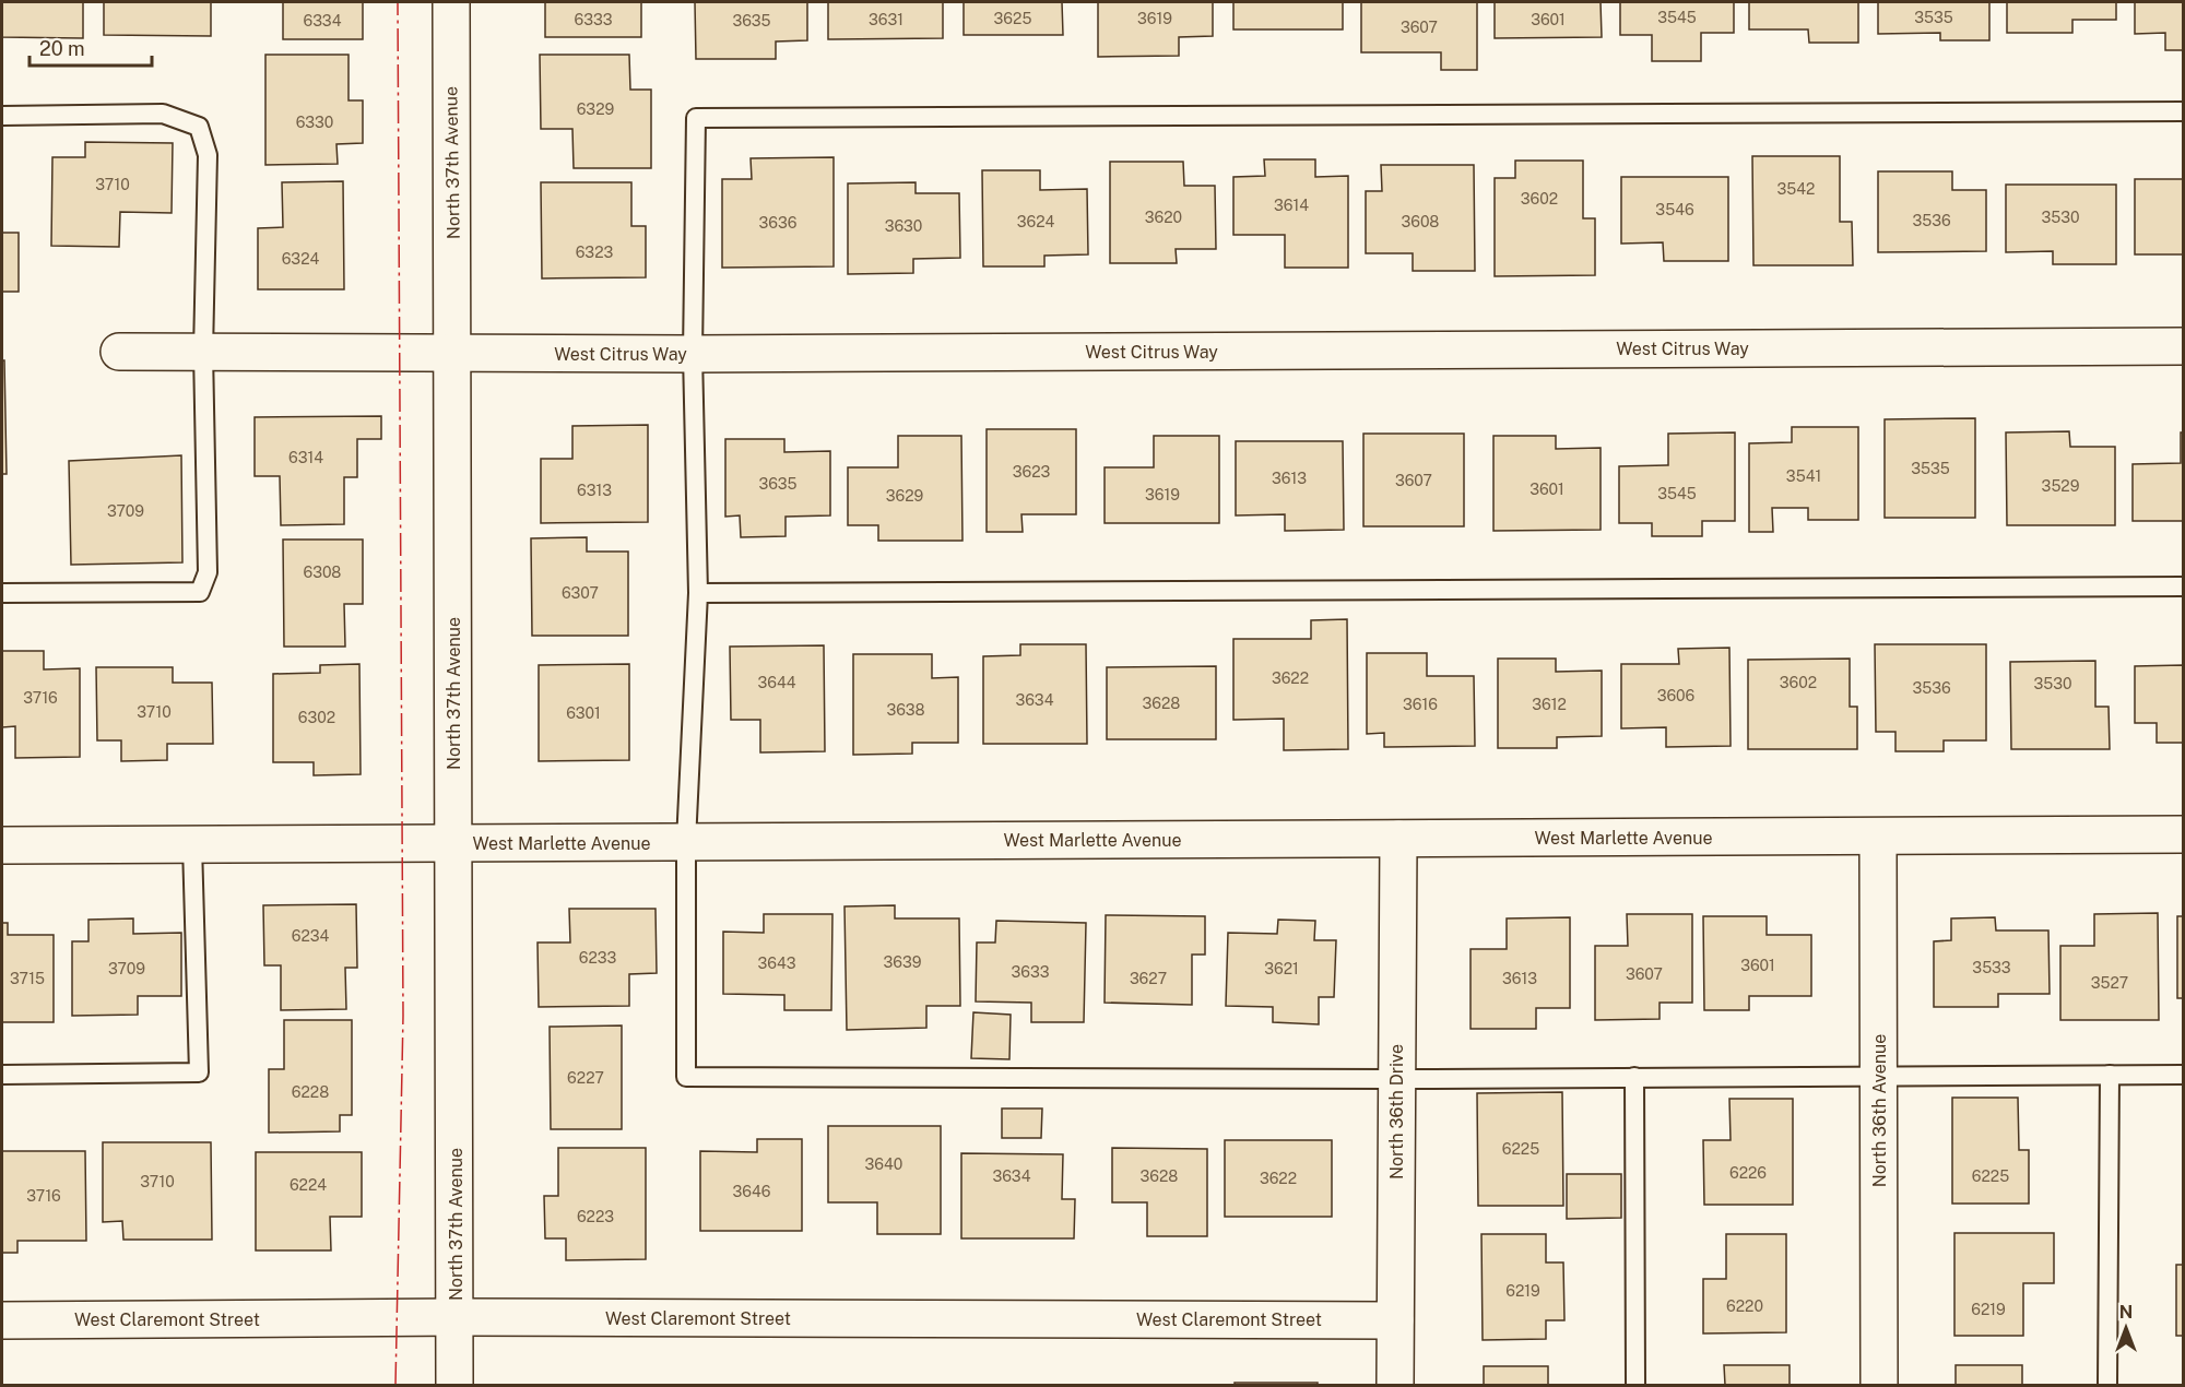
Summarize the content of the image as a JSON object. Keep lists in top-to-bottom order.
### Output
{
  "streets": {
    "street": [
      "North 37th Avenue",
      "West Citrus Way",
      "West Marlette Avenue",
      "North 36th Avenue",
      "North 36th Drive",
      "West Claremont Street"
    ]
  },
  "crossings": [
    ["North 37th Avenue", "West Citrus Way"],
    ["North 37th Avenue", "West Marlette Avenue"],
    ["North 37th Avenue", "West Claremont Street"],
    ["West Marlette Avenue", "North 36th Avenue"],
    ["West Marlette Avenue", "North 36th Drive"],
    ["North 36th Drive", "West Claremont Street"]
  ],
  "house_numbers": [
    "3545",
    "3535",
    "3625",
    "3619",
    "6333",
    "3631",
    "3601",
    "6334",
    "3635",
    "3607",
    "6329",
    "6330",
    "3710",
    "3542",
    "3602",
    "3614",
    "3546",
    "3620",
    "3530",
    "3536",
    "3624",
    "3608",
    "3636",
    "3630",
    "6323",
    "6324",
    "6314",
    "3535",
    "3623",
    "3541",
    "3613",
    "3607",
    "3635",
    "3529",
    "3601",
    "6313",
    "3545",
    "3619",
    "3629",
    "3709",
    "6308",
    "6307",
    "3622",
    "3644",
    "3602",
    "3530",
    "3536",
    "3606",
    "3716",
    "3634",
    "3628",
    "3616",
    "3612",
    "3638",
    "3710",
    "6301",
    "6302",
    "6234",
    "6233",
    "3639",
    "3643",
    "3601",
    "3533",
    "3709",
    "3621",
    "3633",
    "3607",
    "3715",
    "3627",
    "3613",
    "3527",
    "6227",
    "6228",
    "6225",
    "3640",
    "6226",
    "3634",
    "3628",
    "6225",
    "3622",
    "3710",
    "6224",
    "3646",
    "3716",
    "6223",
    "6219",
    "6220",
    "6219"
  ],
  "scale_bar": "20 m",
  "north": "top"
}
